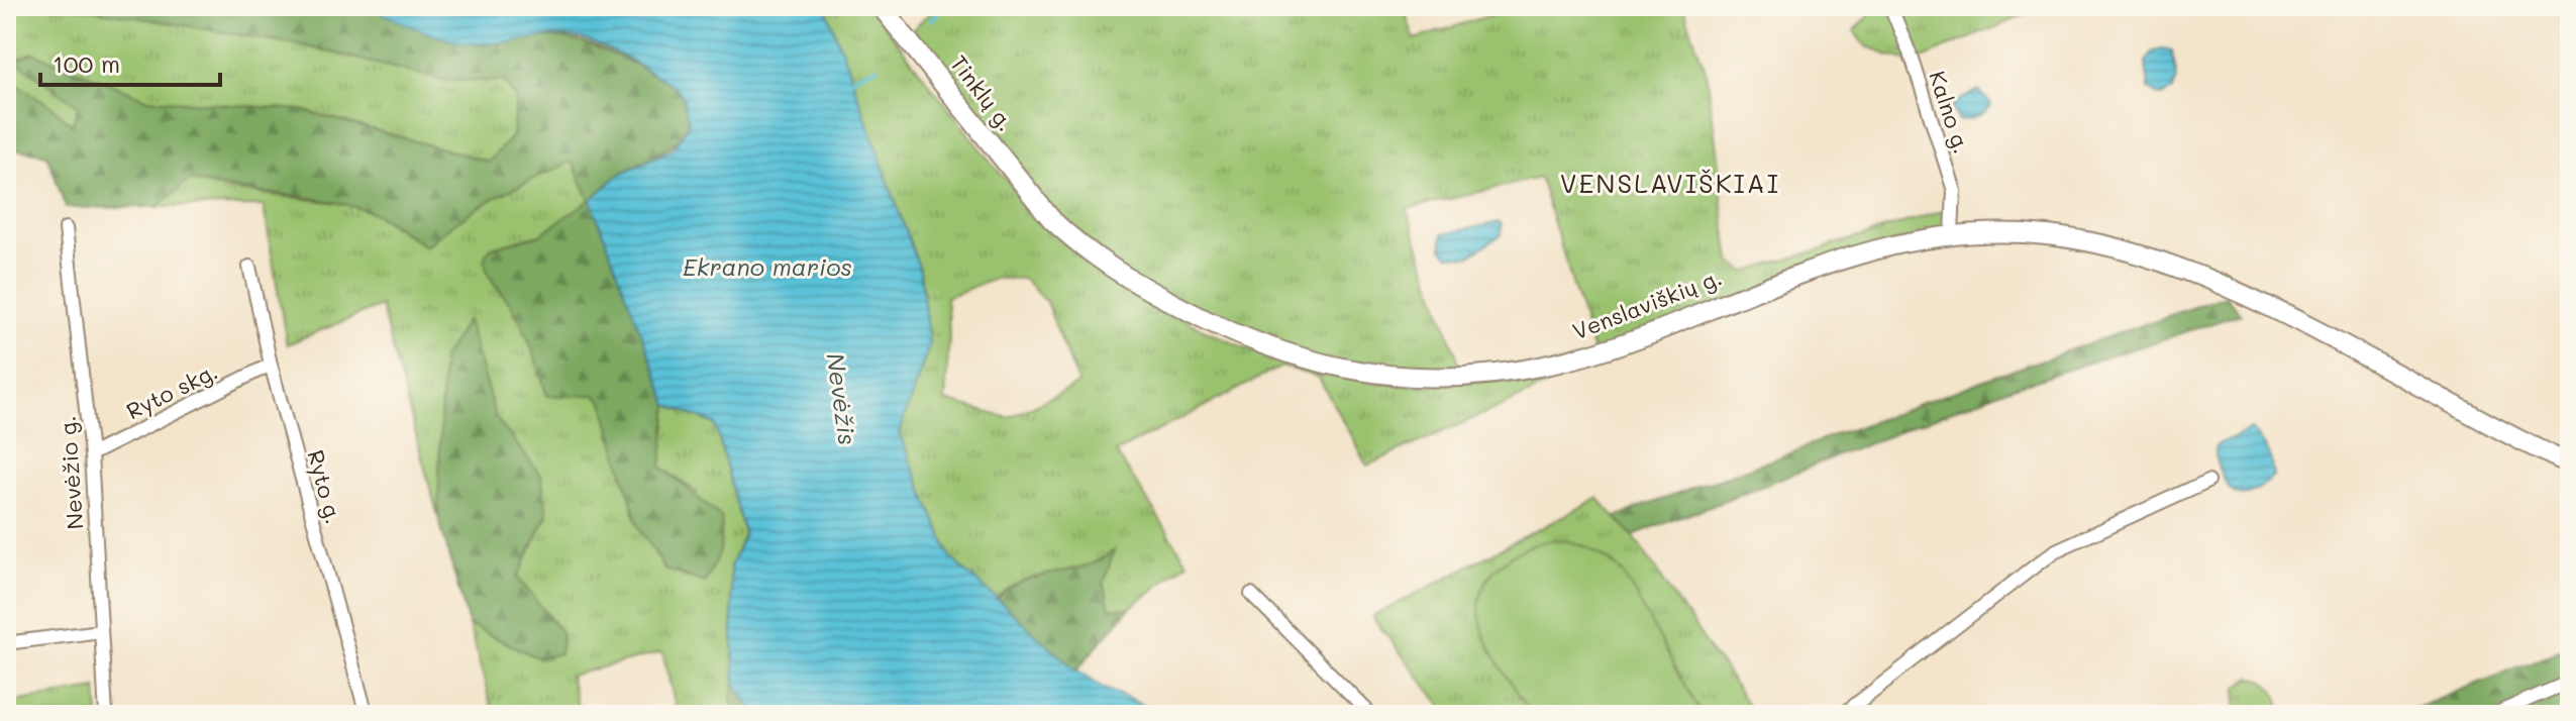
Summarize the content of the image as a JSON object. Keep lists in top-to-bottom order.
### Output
{
  "streets": {
    "main road": ["Tinklų g.", "Venslaviškių g."],
    "street": [
      "Kalno g.",
      "Ryto skg.",
      "Nevėžio g.",
      "Ryto g."
    ]
  },
  "crossings": [
    ["Tinklų g.", "Venslaviškių g."],
    ["Kalno g.", "Venslaviškių g."],
    ["Ryto skg.", "Nevėžio g."],
    ["Ryto skg.", "Ryto g."]
  ],
  "districts": ["VENSLAVIŠKIAI"],
  "water": ["Ekrano marios", "Nevėžis"],
  "scale_bar": "100 m"
}
